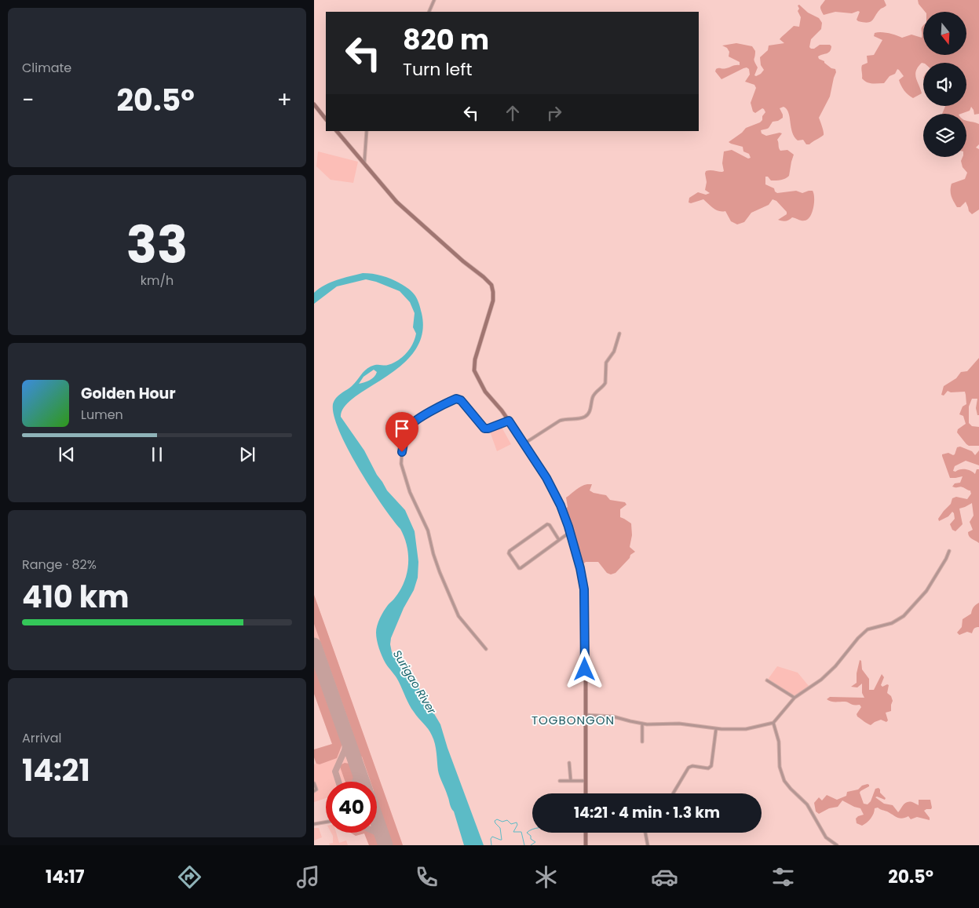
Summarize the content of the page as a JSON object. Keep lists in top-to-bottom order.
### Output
{
  "districts": ["TOGBONGON"],
  "water": ["Surigao River"],
  "north": "bottom",
  "page": {
    "tile": [
      "Climate",
      ["33", "km/h"],
      ["Range · 82%", "410 km"],
      ["Arrival", "14:21"]
    ],
    "turn": ["820 m", "Turn left"],
    "heat": ["−", "20.5°", "+"],
    "song": ["Golden Hour", "Lumen"],
    "limit": "40",
    "trip": "14:21 · 4 min · 1.3 km",
    "tabs": ["14:17", "20.5°"]
  }
}
